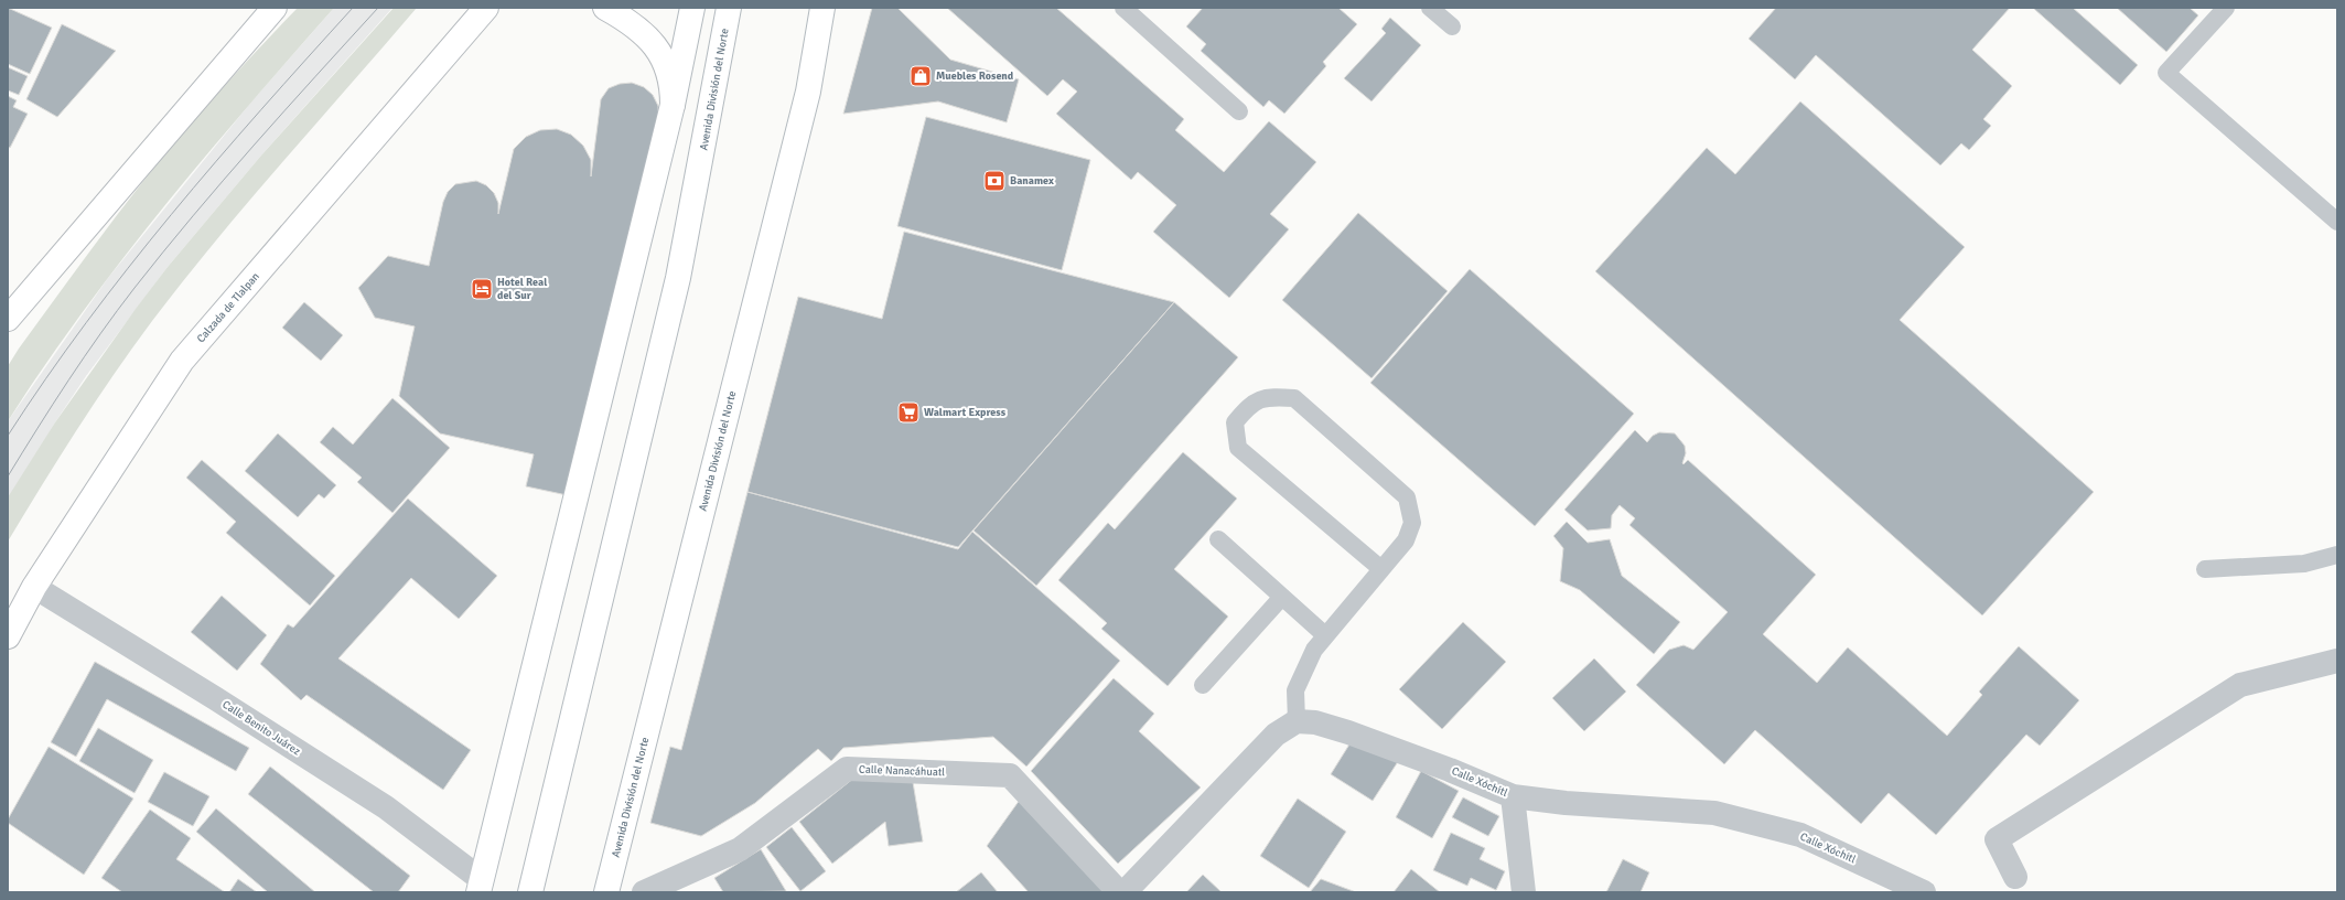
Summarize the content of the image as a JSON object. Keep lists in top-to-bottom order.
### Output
{
  "streets": {
    "main road": ["Avenida División del Norte", "Calzada de Tlalpan"],
    "street": ["Calle Benito Juárez", "Calle Nanacáhuatl", "Calle Xóchitl"]
  },
  "crossings": [
    ["Calzada de Tlalpan", "Calle Benito Juárez"]
  ],
  "places": {
    "shop": ["Muebles Rosend"],
    "bank": ["Banamex"],
    "hotel": ["Hotel Real del Sur"],
    "supermarket": ["Walmart Express"]
  }
}
